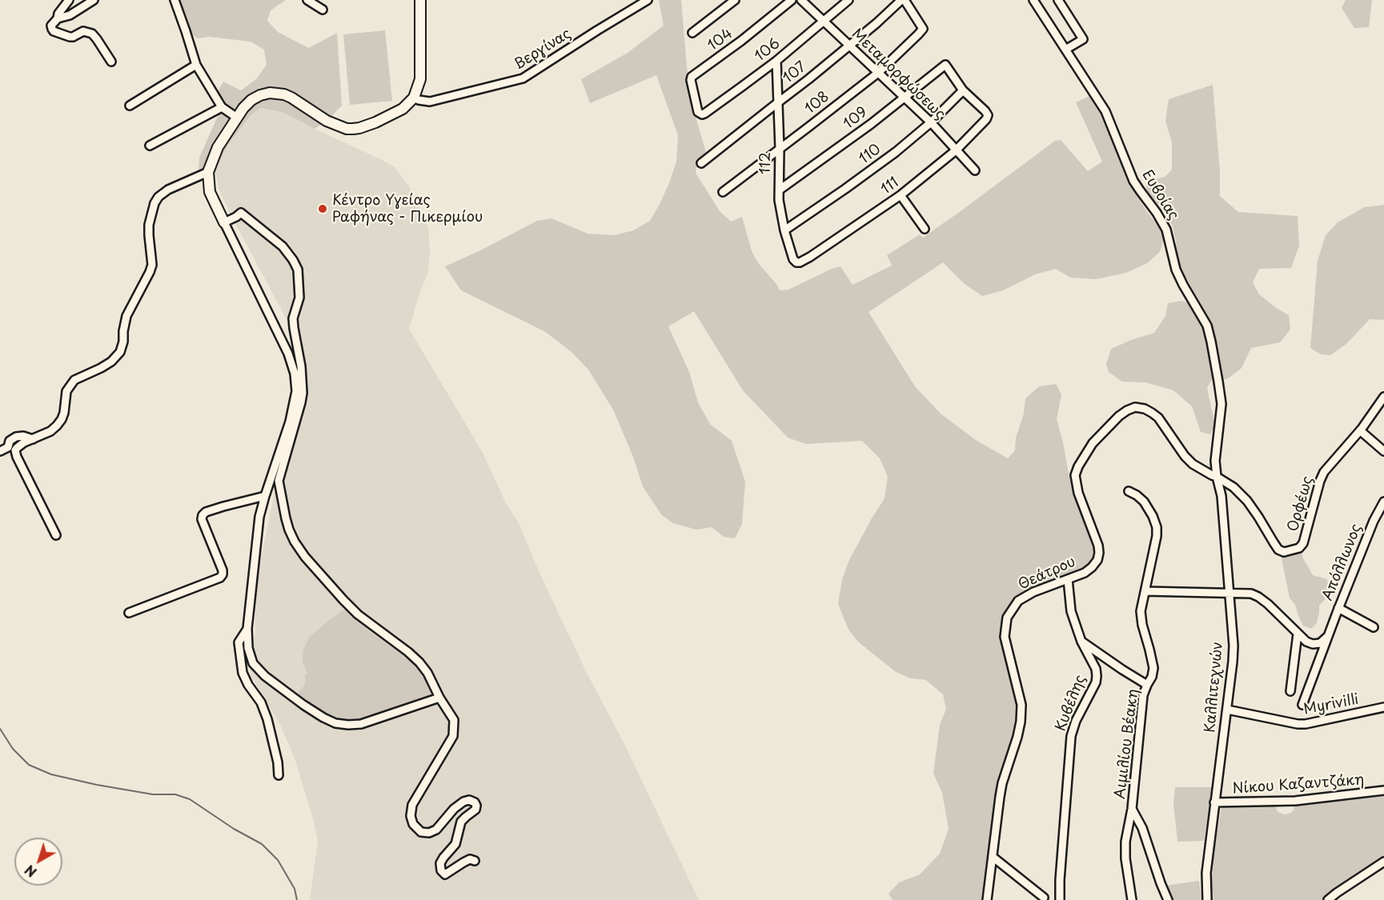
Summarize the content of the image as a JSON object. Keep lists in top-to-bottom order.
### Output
{
  "streets": {
    "street": [
      "104",
      "Βεργίνας",
      "106",
      "107",
      "Μεταμορφώσεως",
      "108",
      "109",
      "110",
      "112",
      "111",
      "Ευβοίας",
      "Ορφέως",
      "Απόλλωνος",
      "Θεάτρου",
      "Καλλιτεχνών",
      "Κυβέλης",
      "Myrivilli",
      "Αιμιλίου Βέακη",
      "Νίκου Καζαντζάκη"
    ]
  },
  "crossings": [
    ["104", "106"],
    ["106", "Μεταμορφώσεως"],
    ["106", "112"],
    ["107", "Μεταμορφώσεως"],
    ["107", "108"],
    ["107", "112"],
    ["Μεταμορφώσεως", "108"],
    ["Μεταμορφώσεως", "109"],
    ["Μεταμορφώσεως", "110"],
    ["Μεταμορφώσεως", "111"],
    ["108", "112"],
    ["109", "110"],
    ["109", "112"],
    ["109", "111"],
    ["110", "112"],
    ["110", "111"],
    ["112", "111"],
    ["Ευβοίας", "Ορφέως"],
    ["Ευβοίας", "Θεάτρου"],
    ["Ευβοίας", "Καλλιτεχνών"],
    ["Ορφέως", "Θεάτρου"],
    ["Ορφέως", "Καλλιτεχνών"],
    ["Θεάτρου", "Καλλιτεχνών"],
    ["Θεάτρου", "Κυβέλης"],
    ["Καλλιτεχνών", "Myrivilli"],
    ["Καλλιτεχνών", "Νίκου Καζαντζάκη"]
  ],
  "places": ["Κέντρο Υγείας Ραφήνας - Πικερμίου"],
  "north": "bottom left"
}
